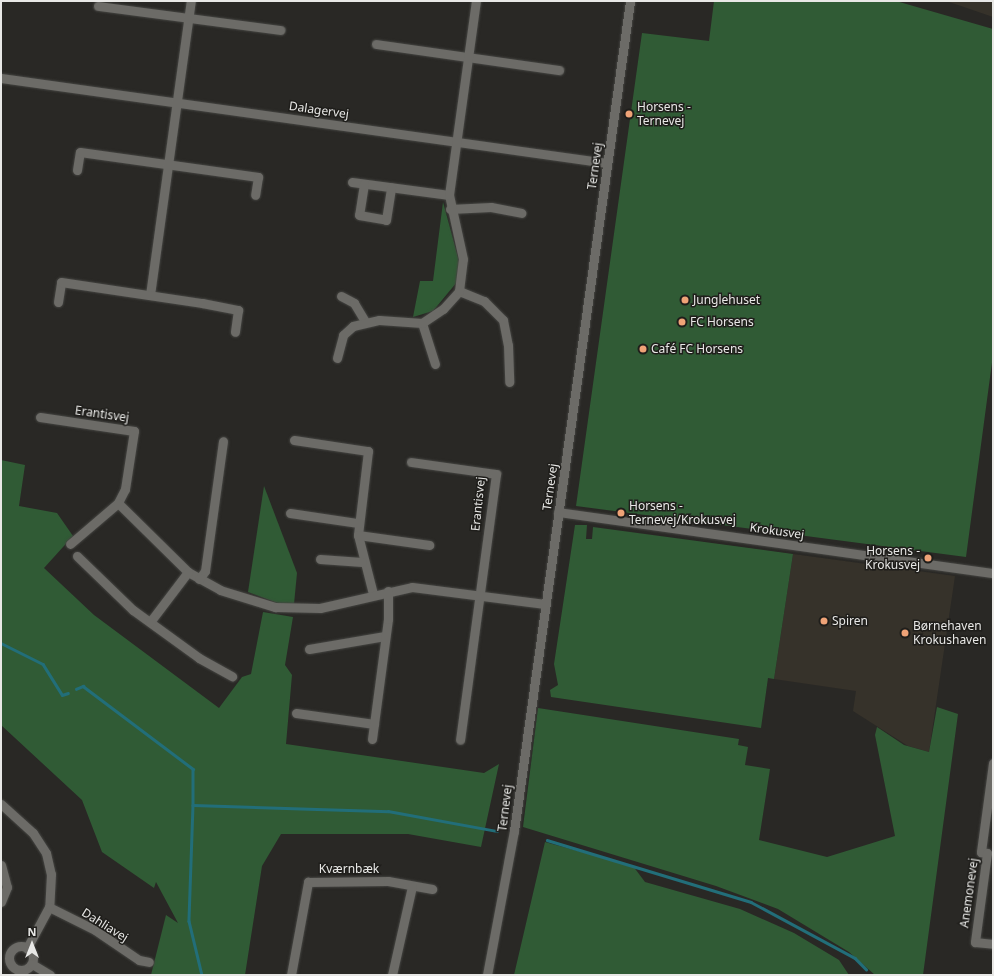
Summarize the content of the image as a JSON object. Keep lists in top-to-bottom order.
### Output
{
  "streets": {
    "street": [
      "Dalagervej",
      "Ternevej",
      "Erantisvej",
      "Krokusvej",
      "Kværnbæk",
      "Anemonevej",
      "Dahliavej"
    ]
  },
  "crossings": [
    ["Dalagervej", "Ternevej"],
    ["Ternevej", "Krokusvej"]
  ],
  "places": [
    "Horsens - Ternevej",
    "Junglehuset",
    "FC Horsens",
    "Café FC Horsens",
    "Horsens - Ternevej/Krokusvej",
    "Horsens - Krokusvej",
    "Spiren",
    "Børnehaven Krokushaven"
  ],
  "north": "top"
}
